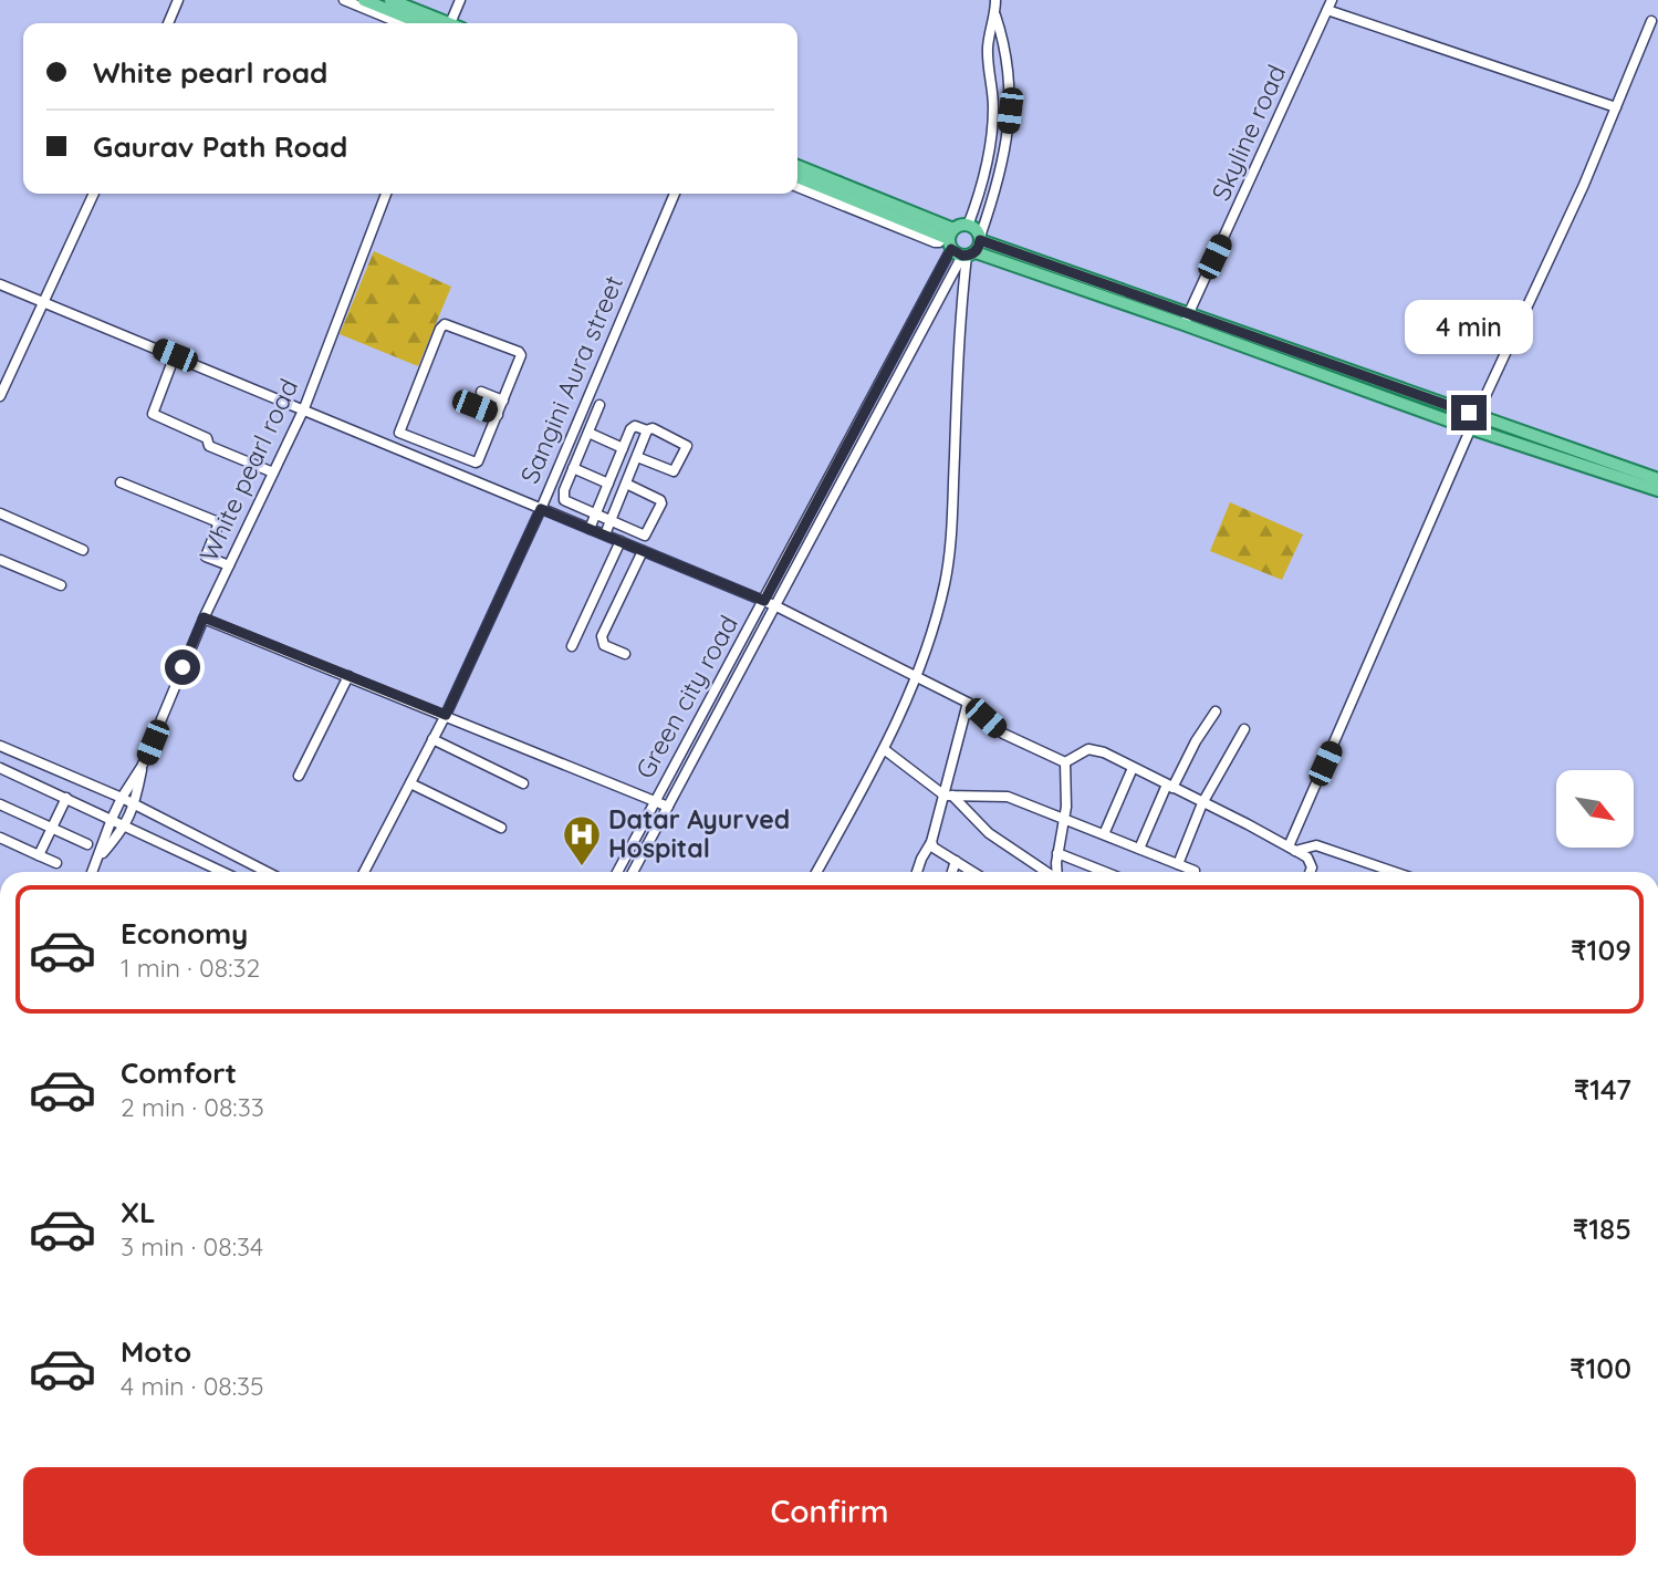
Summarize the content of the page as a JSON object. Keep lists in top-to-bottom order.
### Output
{
  "streets": {
    "street": [
      "Skyline road",
      "Sangini Aura street",
      "White pearl road",
      "Green city road"
    ]
  },
  "places": {
    "hospital": ["Datar Ayurved Hospital"]
  },
  "north": "bottom right",
  "page": {
    "banner": ["White pearl road", "Gaurav Path Road"],
    "bubble": "4 min",
    "list": [
      {
        "name": "Economy",
        "note": "1 min · 08:32",
        "value": "₹109"
      },
      {
        "name": "Comfort",
        "note": "2 min · 08:33",
        "value": "₹147"
      },
      {
        "name": "XL",
        "note": "3 min · 08:34",
        "value": "₹185"
      },
      {
        "name": "Moto",
        "note": "4 min · 08:35",
        "value": "₹100"
      }
    ],
    "buttons": "Confirm"
  }
}
